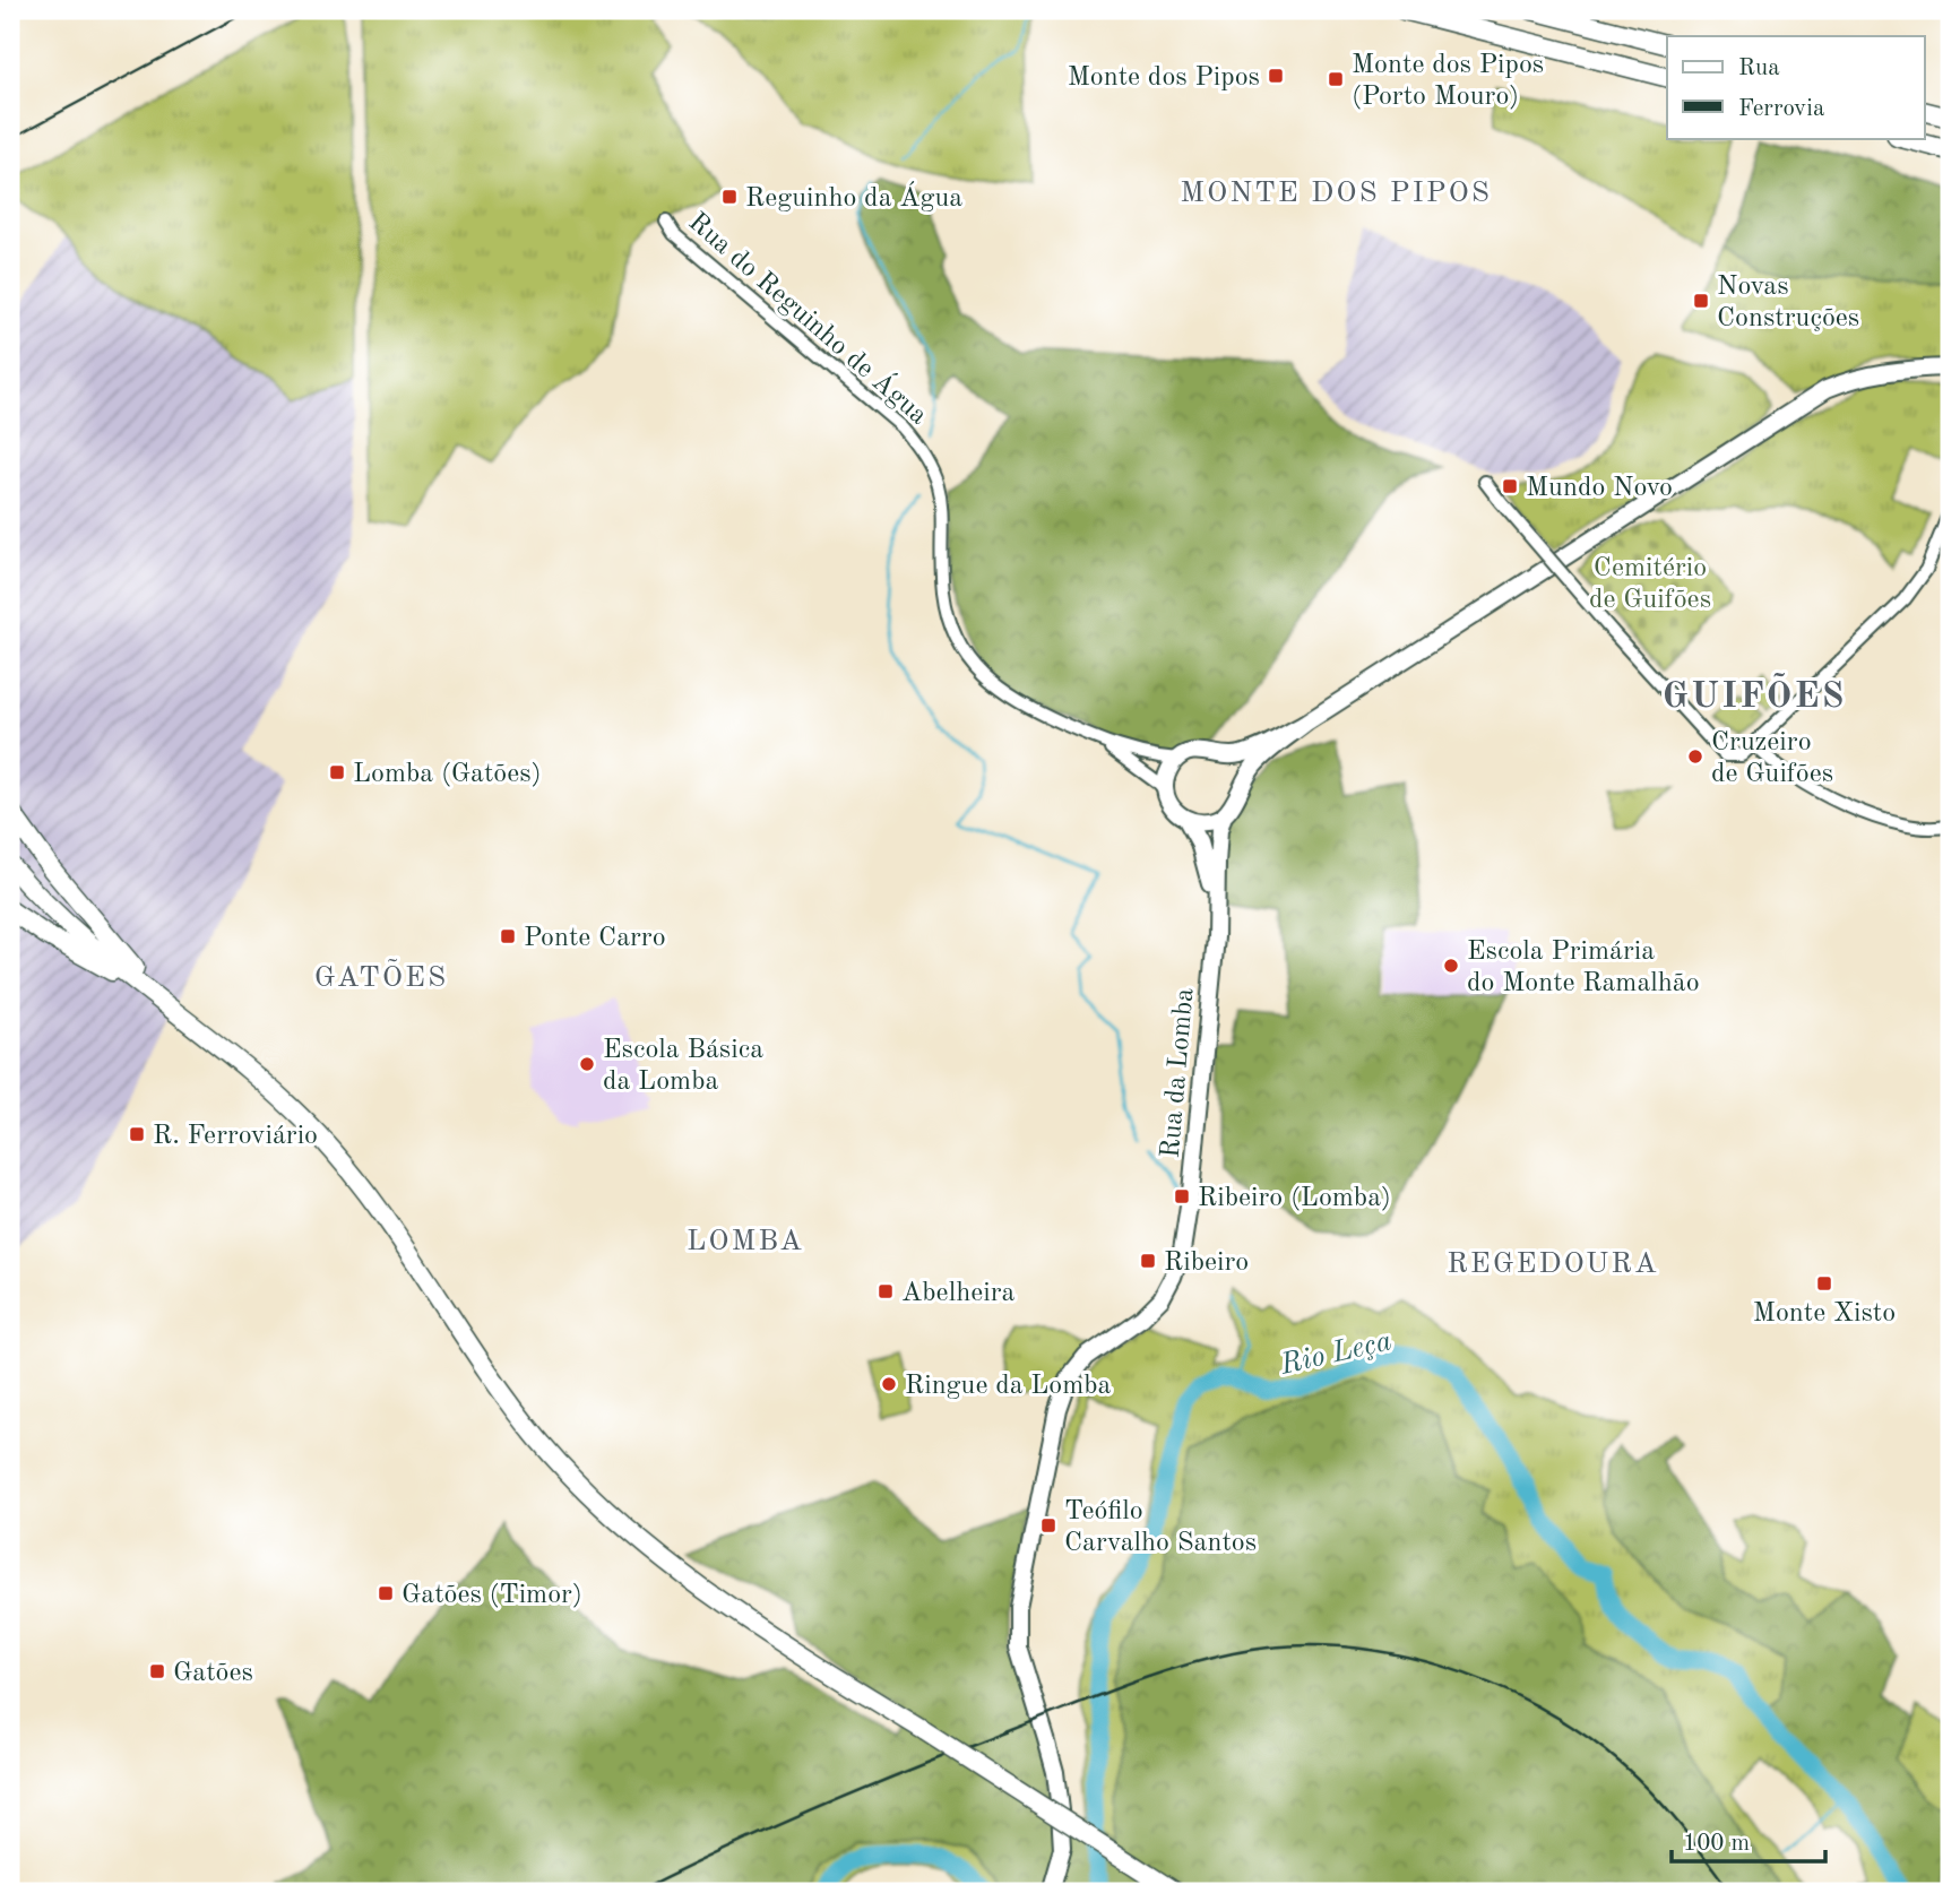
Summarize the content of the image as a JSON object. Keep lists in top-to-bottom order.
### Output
{
  "streets": {
    "main road": ["Rua da Lomba"],
    "street": ["Rua do Reguinho de Água"]
  },
  "crossings": [
    ["Rua do Reguinho de Água", "Rua da Lomba"]
  ],
  "districts": [
    "MONTE DOS PIPOS",
    "GUIFÕES",
    "GATÕES",
    "LOMBA",
    "REGEDOURA"
  ],
  "water": ["Rio Leça"],
  "parks": ["Cemitério de Guifões"],
  "places": {
    "transit": [
      "Monte dos Pipos",
      "Monte dos Pipos (Porto Mouro)",
      "Reguinho da Água",
      "Novas Construções",
      "Mundo Novo",
      "Lomba (Gatões)",
      "Ponte Carro",
      "R. Ferroviário",
      "Ribeiro (Lomba)",
      "Ribeiro",
      "Monte Xisto",
      "Abelheira",
      "Teófilo Carvalho Santos",
      "Gatões (Timor)",
      "Gatões"
    ],
    "other": [
      "Cruzeiro de Guifões",
      "Escola Primária do Monte Ramalhão",
      "Escola Básica da Lomba",
      "Ringue da Lomba"
    ]
  },
  "legend": ["Rua", "Ferrovia"],
  "scale_bar": "100 m"
}
